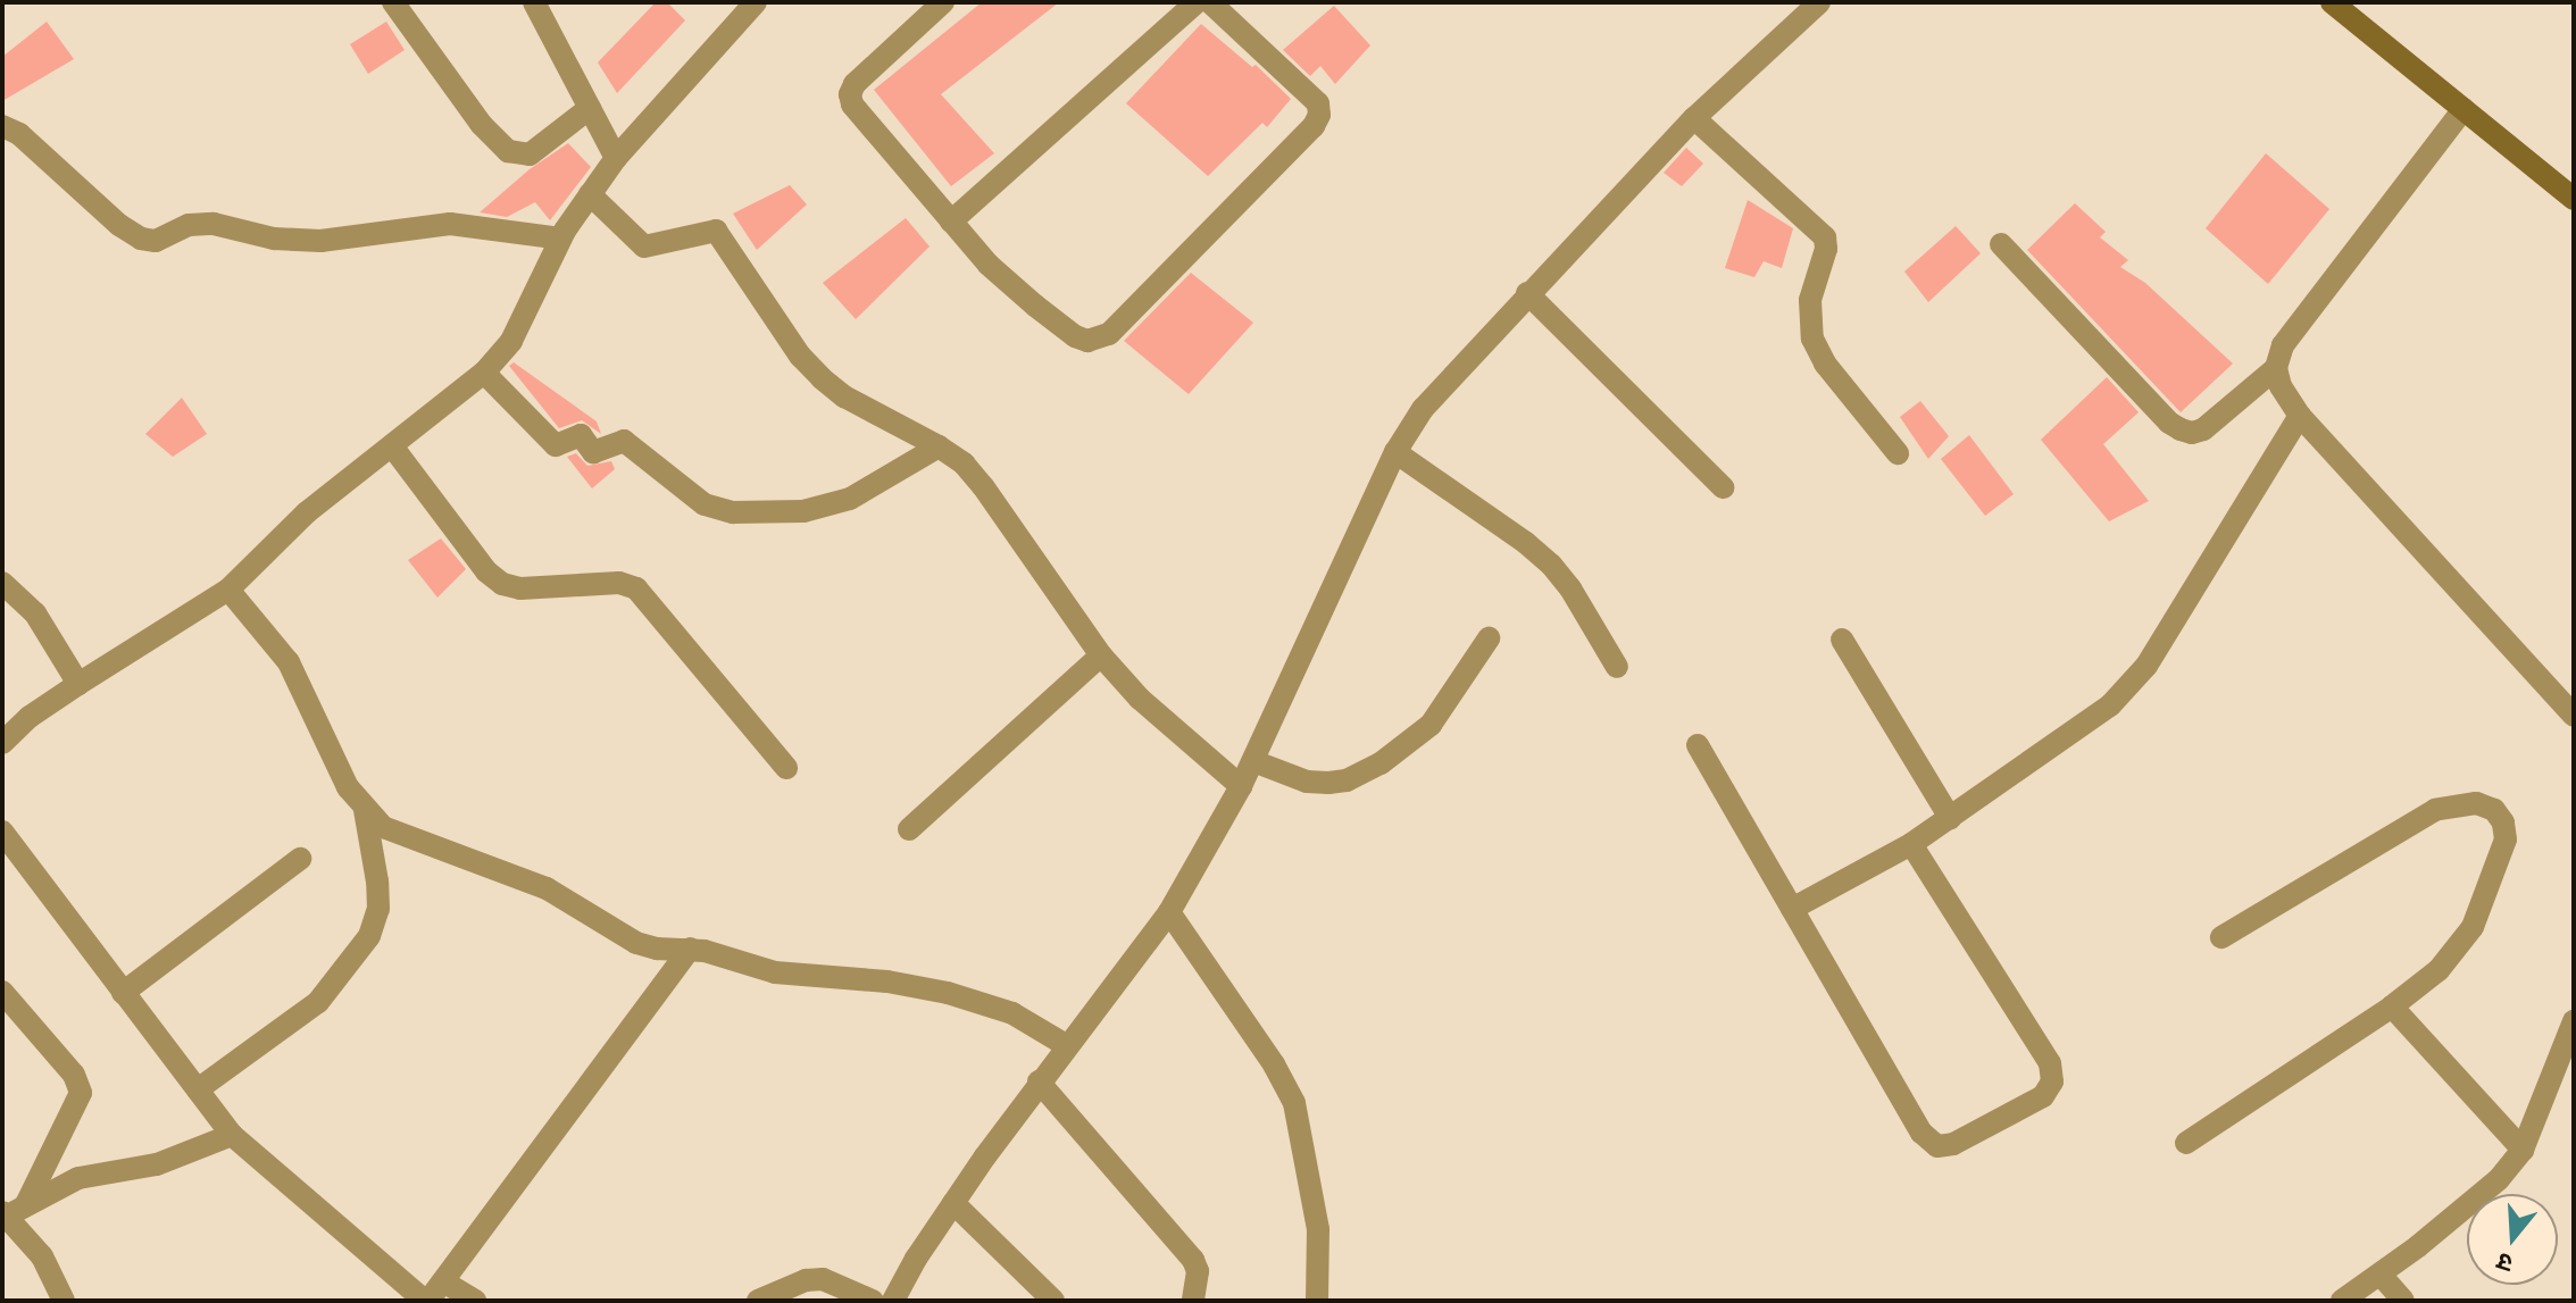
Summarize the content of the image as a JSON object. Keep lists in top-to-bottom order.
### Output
{
  "north": "bottom"
}
